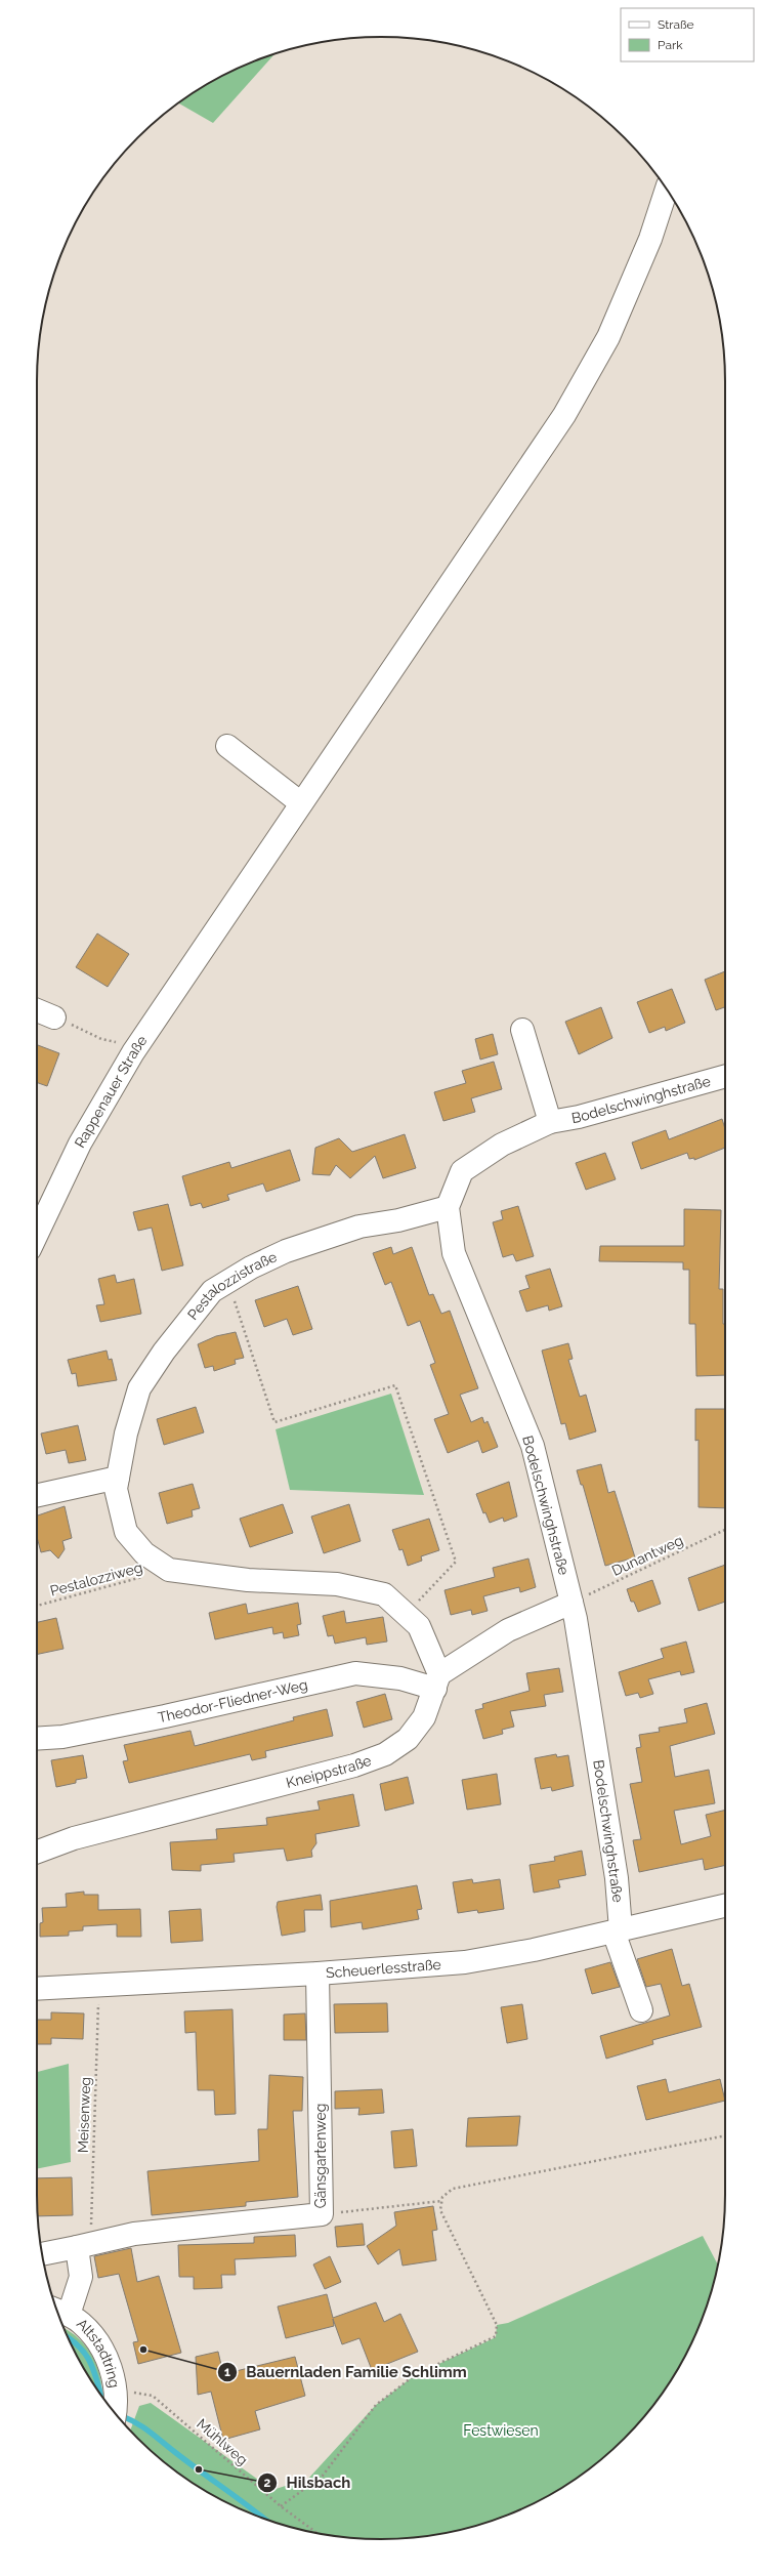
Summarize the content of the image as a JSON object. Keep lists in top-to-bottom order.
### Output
{
  "streets": {
    "street": [
      "Rappenauer Straße",
      "Bodelschwinghstraße",
      "Pestalozzistraße",
      "Theodor-Fliedner-Weg",
      "Kneippstraße",
      "Scheuerlesstraße",
      "Gänsgartenweg",
      "Altstadtring"
    ],
    "path": [
      "Dunantweg",
      "Pestalozziweg",
      "Meisenweg",
      "Mühlweg"
    ]
  },
  "crossings": [
    ["Bodelschwinghstraße", "Pestalozzistraße"],
    ["Bodelschwinghstraße", "Dunantweg"],
    ["Bodelschwinghstraße", "Scheuerlesstraße"],
    ["Pestalozzistraße", "Pestalozziweg"],
    ["Pestalozzistraße", "Theodor-Fliedner-Weg"],
    ["Pestalozzistraße", "Kneippstraße"],
    ["Theodor-Fliedner-Weg", "Kneippstraße"],
    ["Scheuerlesstraße", "Meisenweg"],
    ["Scheuerlesstraße", "Gänsgartenweg"],
    ["Meisenweg", "Gänsgartenweg"],
    ["Altstadtring", "Mühlweg"]
  ],
  "parks": ["Festwiesen"],
  "places": ["Bauernladen Familie Schlimm", "Hilsbach"],
  "legend": ["Straße", "Park"]
}
